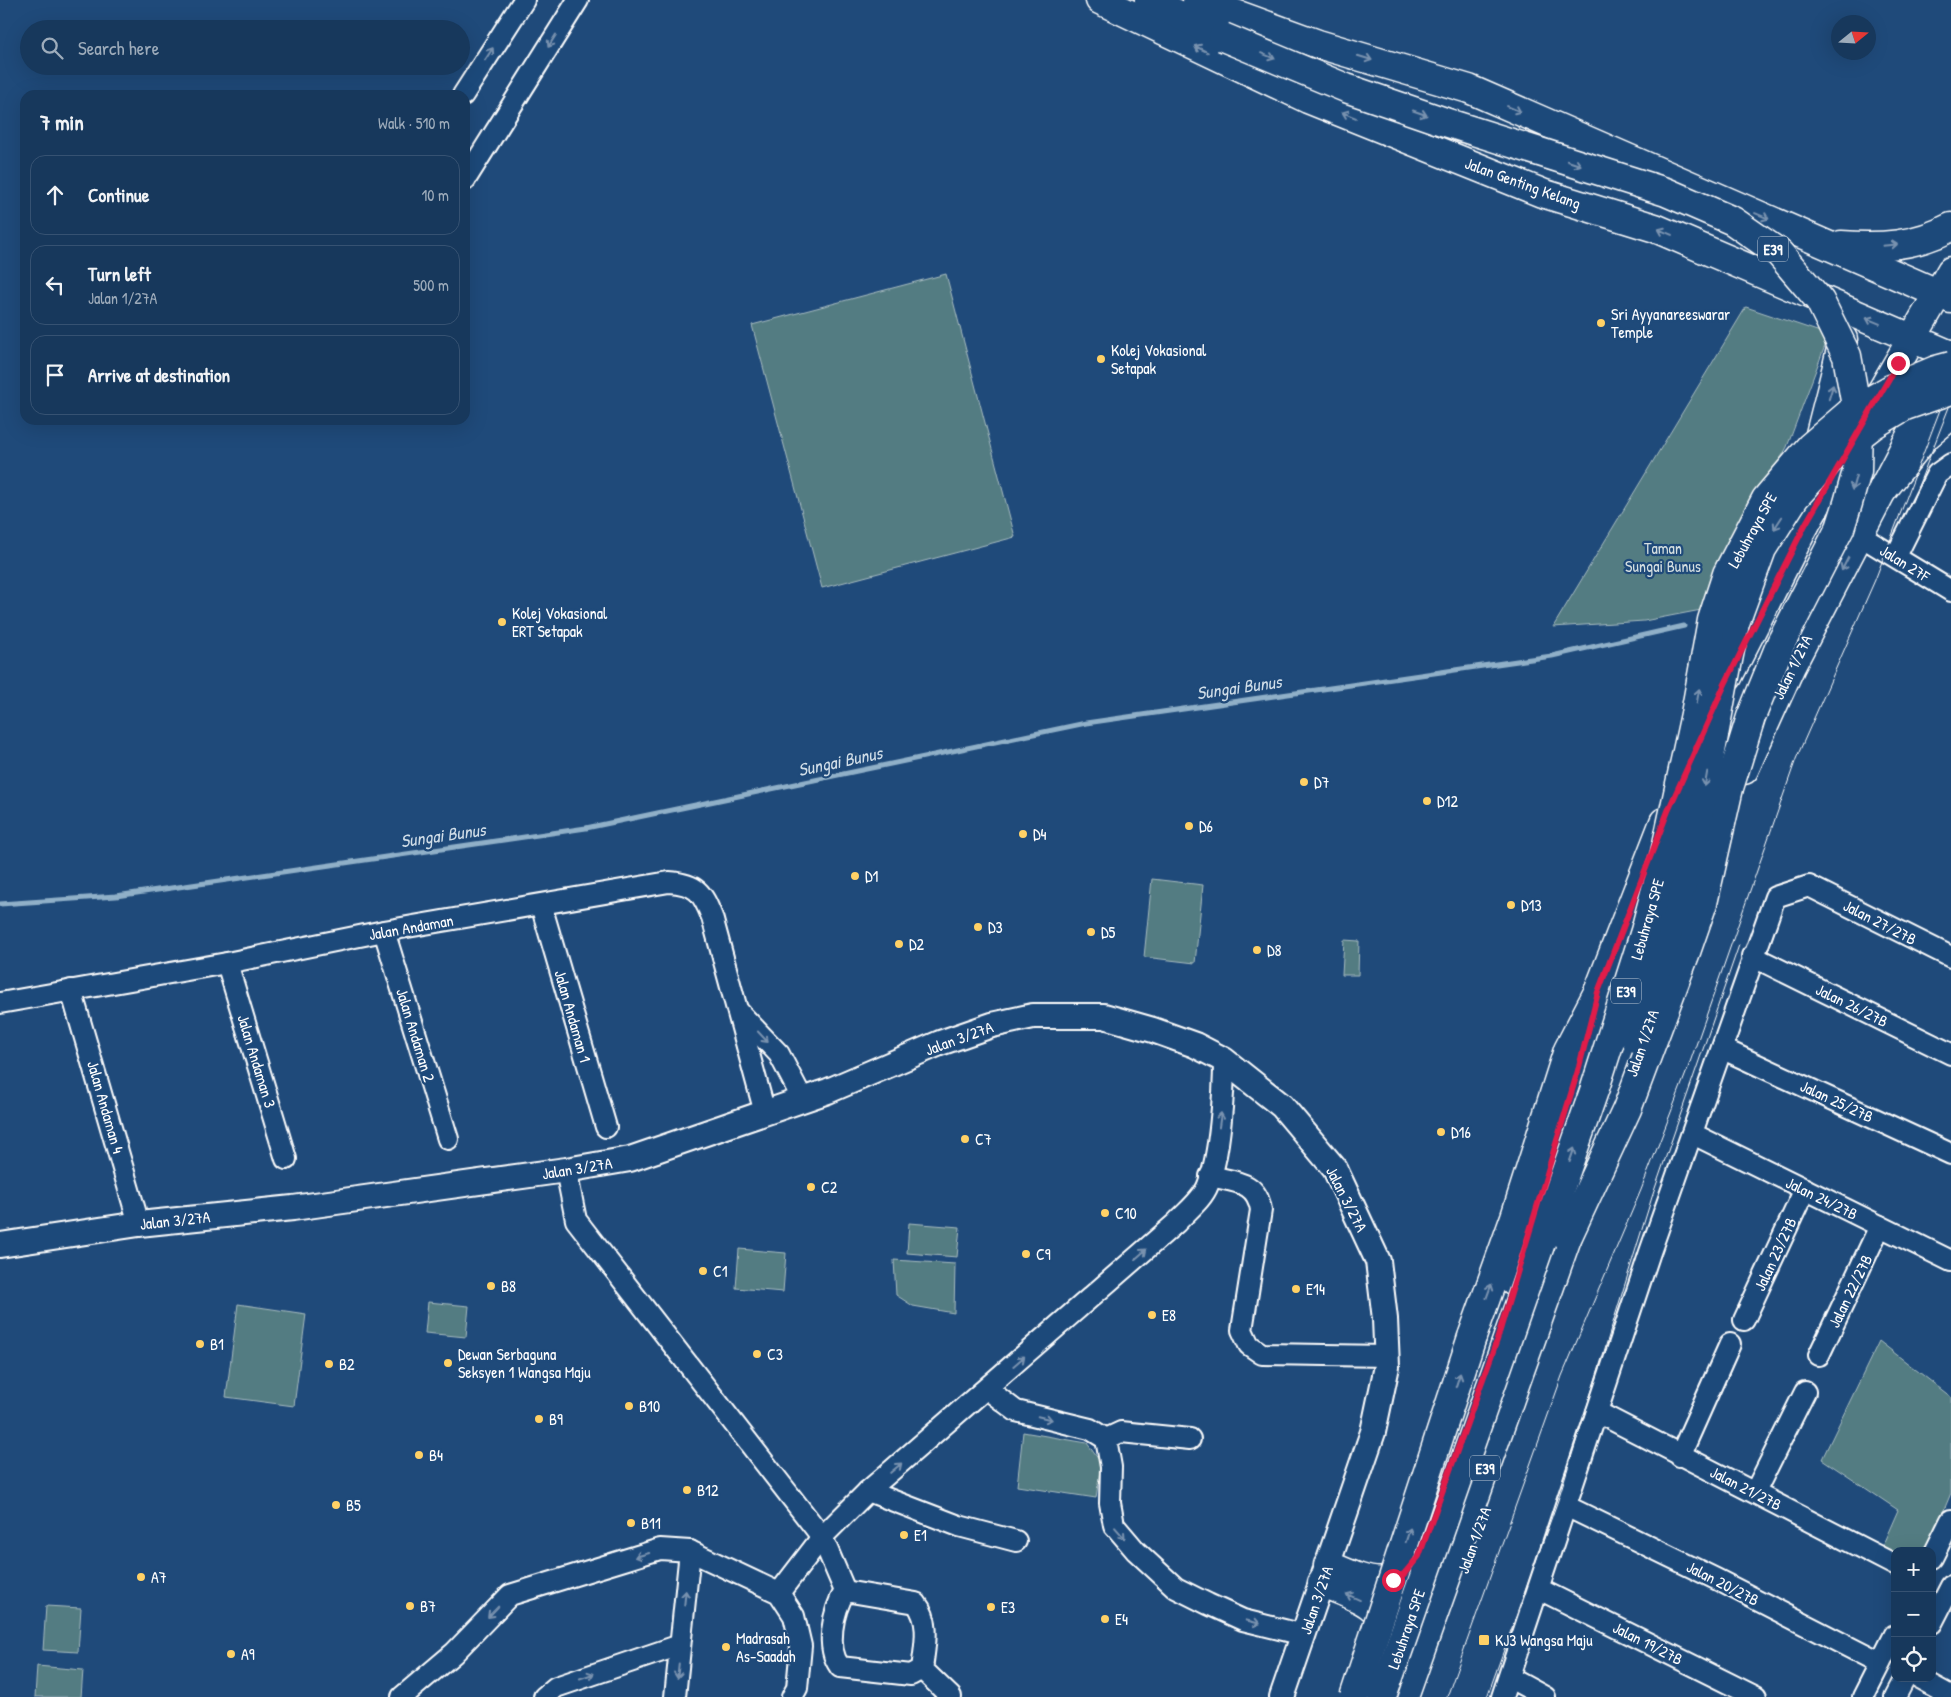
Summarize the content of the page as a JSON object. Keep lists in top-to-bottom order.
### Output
{
  "streets": {
    "main road": [
      "Jalan Genting Kelang",
      "E39",
      "Lebuhraya SPE",
      "Jalan 1/27A"
    ],
    "street": [
      "Jalan 27F",
      "Jalan 27/27B",
      "Jalan Andaman",
      "Jalan 26/27B",
      "Jalan Andaman 1",
      "Jalan Andaman 2",
      "Jalan 3/27A",
      "Jalan Andaman 3",
      "Jalan 25/27B",
      "Jalan Andaman 4",
      "Jalan 24/27B",
      "Jalan 23/27B",
      "Jalan 22/27B",
      "Jalan 21/27B",
      "Jalan 20/27B",
      "Jalan 19/27B"
    ]
  },
  "crossings": [
    ["Jalan Genting Kelang", "Jalan 1/27A"],
    ["E39", "Lebuhraya SPE"],
    ["Jalan 27F", "Jalan 1/27A"],
    ["Jalan 27/27B", "Jalan 26/27B"],
    ["Jalan Andaman", "Jalan Andaman 1"],
    ["Jalan Andaman", "Jalan Andaman 2"],
    ["Jalan Andaman", "Jalan 3/27A"],
    ["Jalan Andaman", "Jalan Andaman 3"],
    ["Jalan Andaman", "Jalan Andaman 4"],
    ["Jalan 3/27A", "Jalan Andaman 4"],
    ["Jalan 24/27B", "Jalan 23/27B"],
    ["Jalan 24/27B", "Jalan 22/27B"]
  ],
  "water": ["Sungai Bunus"],
  "parks": ["Taman Sungai Bunus"],
  "places": {
    "other": [
      "Sri Ayyanareeswarar Temple",
      "Kolej Vokasional Setapak",
      "Kolej Vokasional ERT Setapak",
      "D7",
      "D12",
      "D6",
      "D4",
      "D1",
      "D13",
      "D3",
      "D5",
      "D2",
      "D8",
      "D16",
      "C7",
      "C2",
      "C10",
      "C9",
      "C1",
      "B8",
      "E14",
      "E8",
      "B1",
      "C3",
      "Dewan Serbaguna Seksyen 1 Wangsa Maju",
      "B2",
      "B10",
      "B9",
      "B4",
      "B12",
      "B5",
      "B11",
      "E1",
      "A7",
      "B7",
      "E3",
      "E4",
      "Madrasah As-Saadah",
      "A9"
    ],
    "transit": ["KJ3 Wangsa Maju"]
  },
  "north": "right",
  "page": {
    "search": "Search here",
    "heading": ["7 min", "Walk · 510 m"],
    "list": [
      ["Continue", "10 m"],
      ["Turn left", "Jalan 1/27A", "500 m"],
      "Arrive at destination"
    ],
    "map_buttons": ["+", "−"]
  }
}
